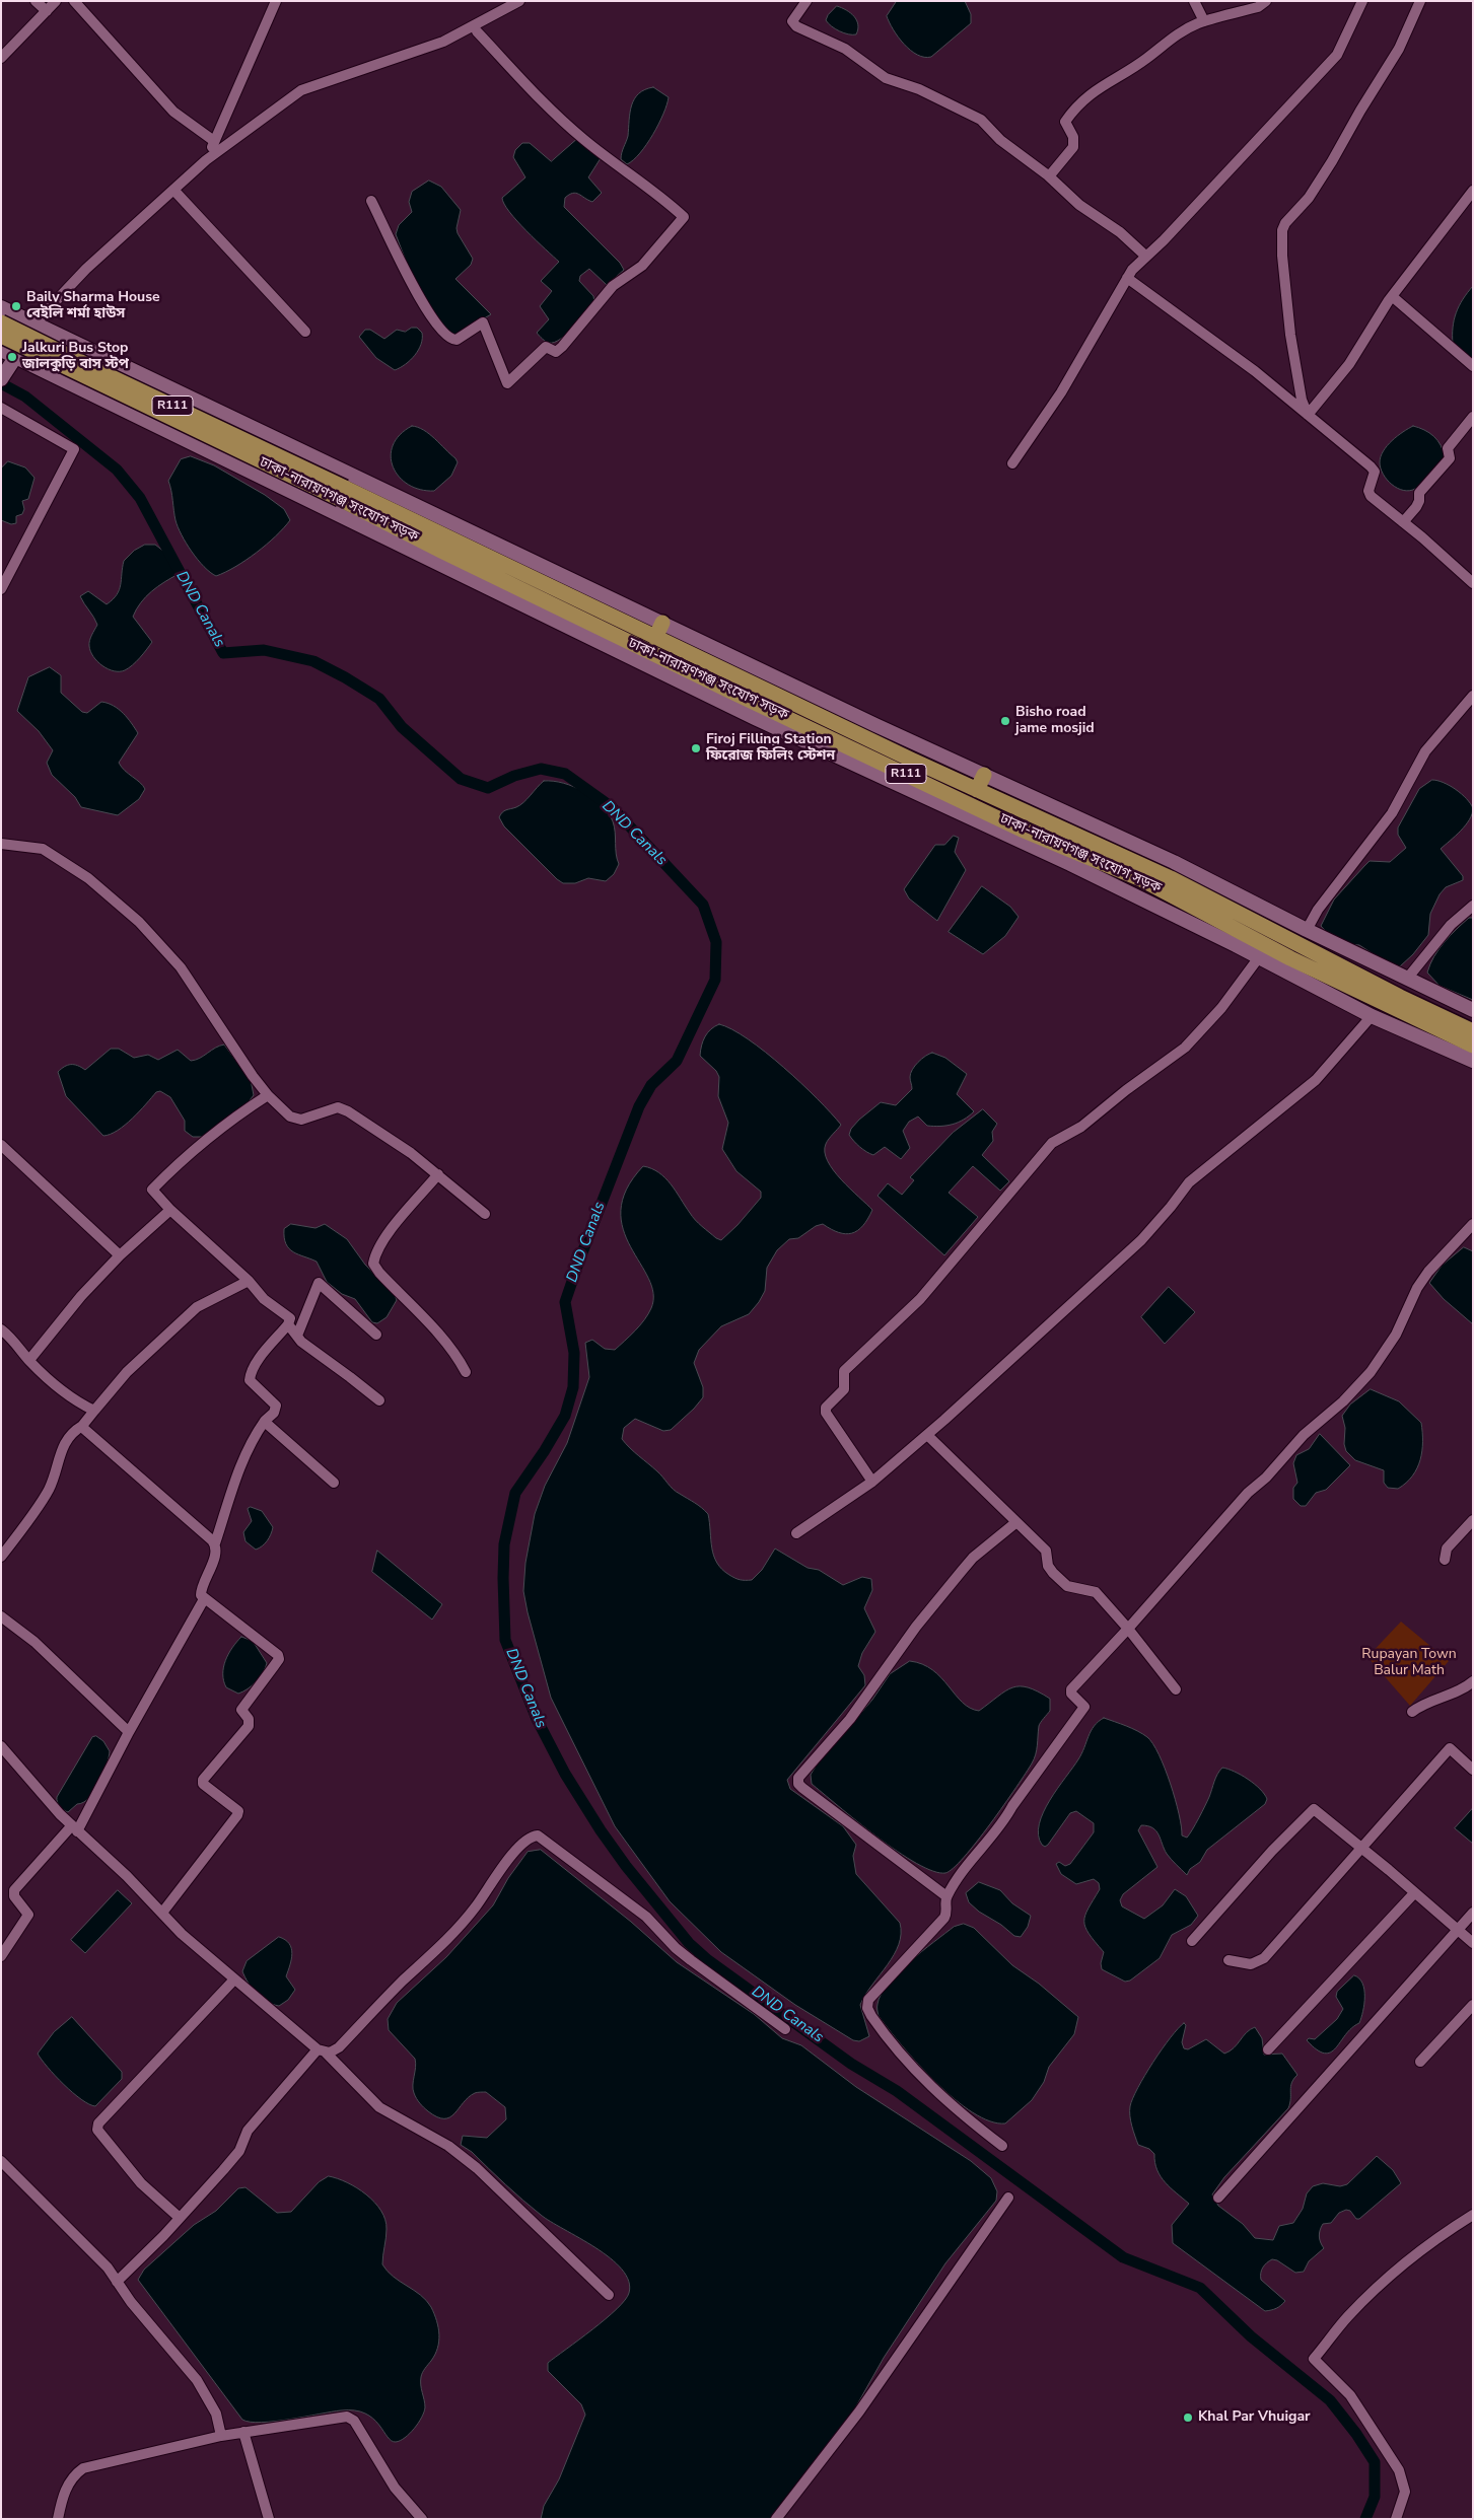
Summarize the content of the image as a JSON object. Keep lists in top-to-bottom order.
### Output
{
  "streets": {
    "main road": ["R111", "ঢাকা-নারায়ণগঞ্জ সংযোগ সড়ক"]
  },
  "water": ["DND Canals"],
  "parks": ["Rupayan Town Balur Math"],
  "places": [
    "Baily Sharma House বেইলি শর্মা হাউস",
    "Jalkuri Bus Stop জালকুড়ি বাস স্টপ",
    "Bisho road jame mosjid",
    "Firoj Filling Station ফিরোজ ফিলিং স্টেশন",
    "Khal Par Vhuigar"
  ]
}
